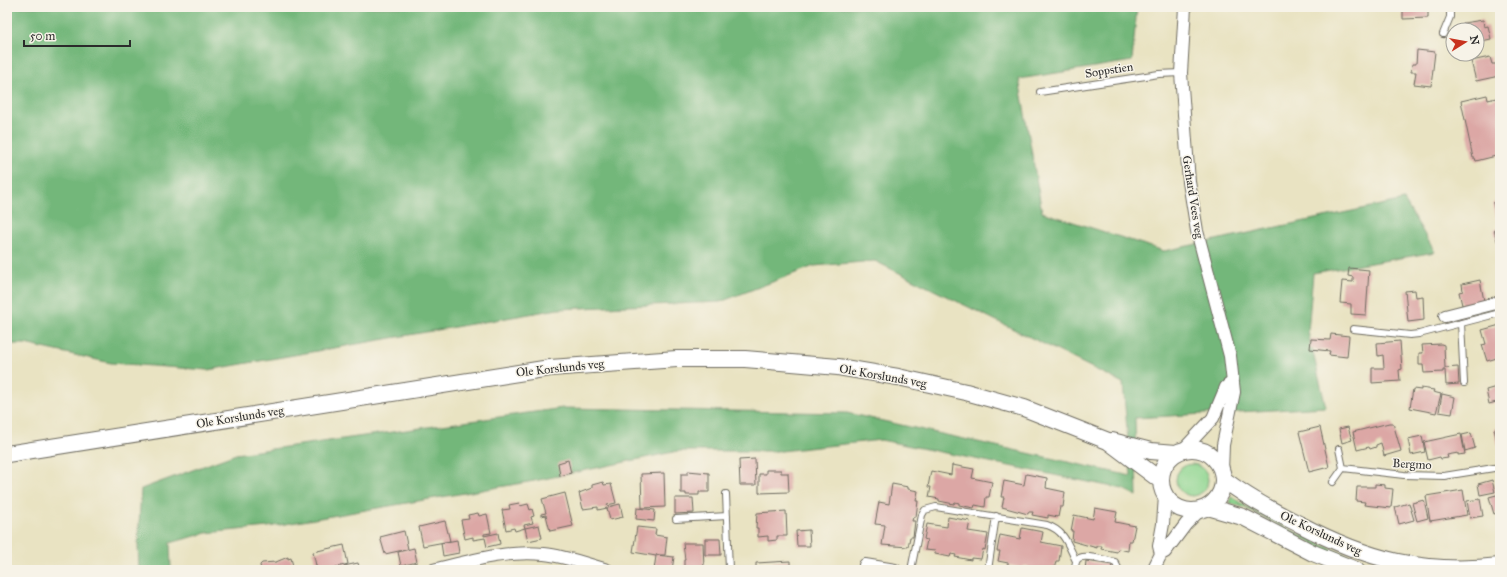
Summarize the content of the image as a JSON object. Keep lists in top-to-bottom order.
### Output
{
  "streets": {
    "street": ["Gerhard Vees veg", "Ole Korslunds veg"],
    "lane": ["Soppstien", "Bergmo"]
  },
  "crossings": [
    ["Soppstien", "Gerhard Vees veg"],
    ["Gerhard Vees veg", "Ole Korslunds veg"]
  ],
  "scale_bar": "50 m",
  "north": "right"
}
